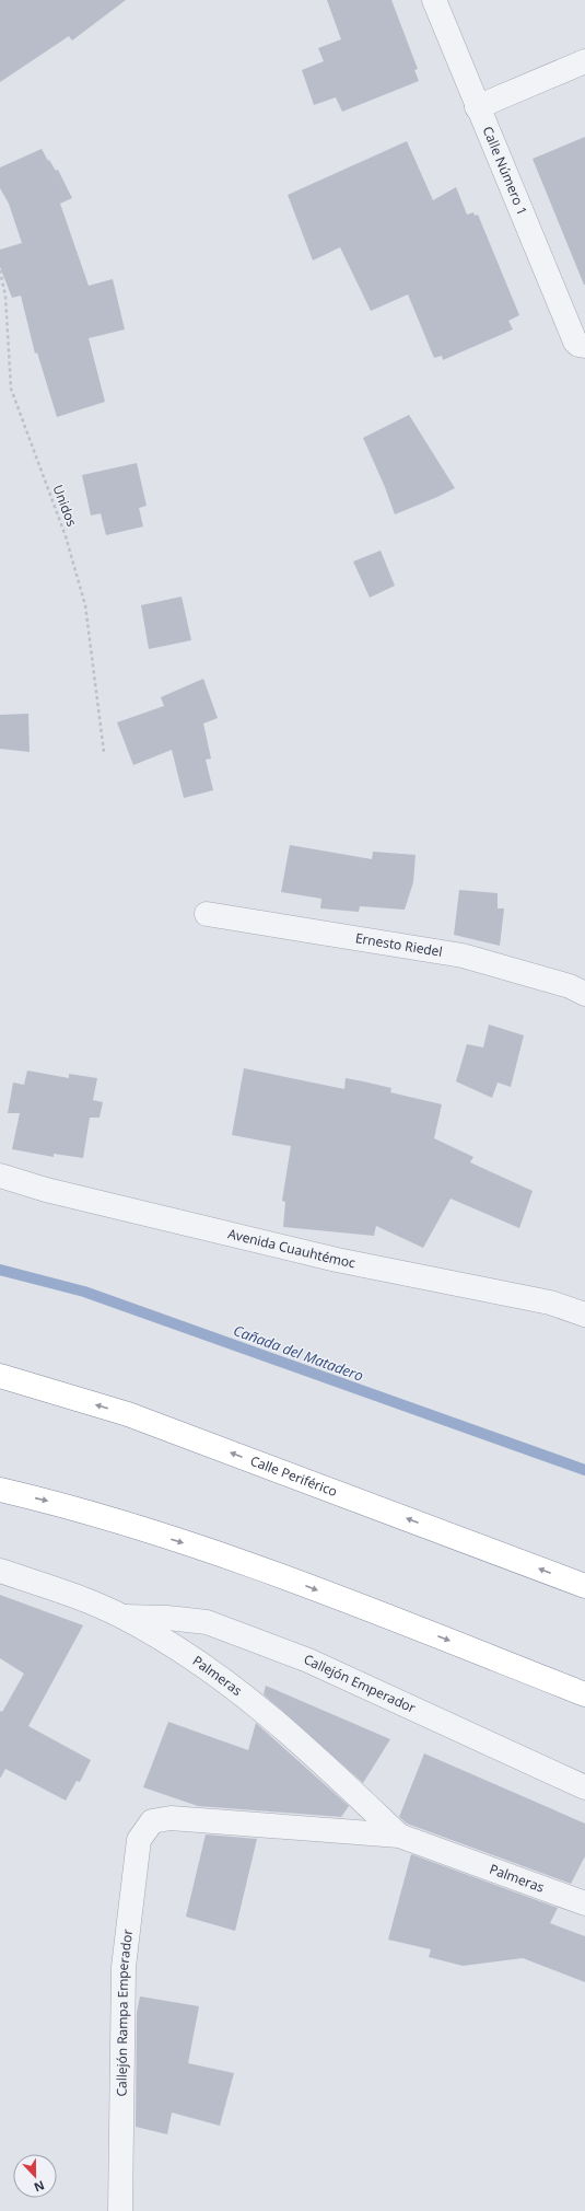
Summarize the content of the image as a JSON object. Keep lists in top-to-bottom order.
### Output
{
  "streets": {
    "highway": ["Calle Periférico"],
    "street": [
      "Calle Número 1",
      "Ernesto Riedel",
      "Avenida Cuauhtémoc",
      "Palmeras",
      "Callejón Emperador",
      "Callejón Rampa Emperador"
    ],
    "path": ["Unidos"]
  },
  "crossings": [
    ["Palmeras", "Callejón Emperador"],
    ["Palmeras", "Callejón Rampa Emperador"]
  ],
  "water": ["Cañada del Matadero"],
  "north": "bottom"
}
